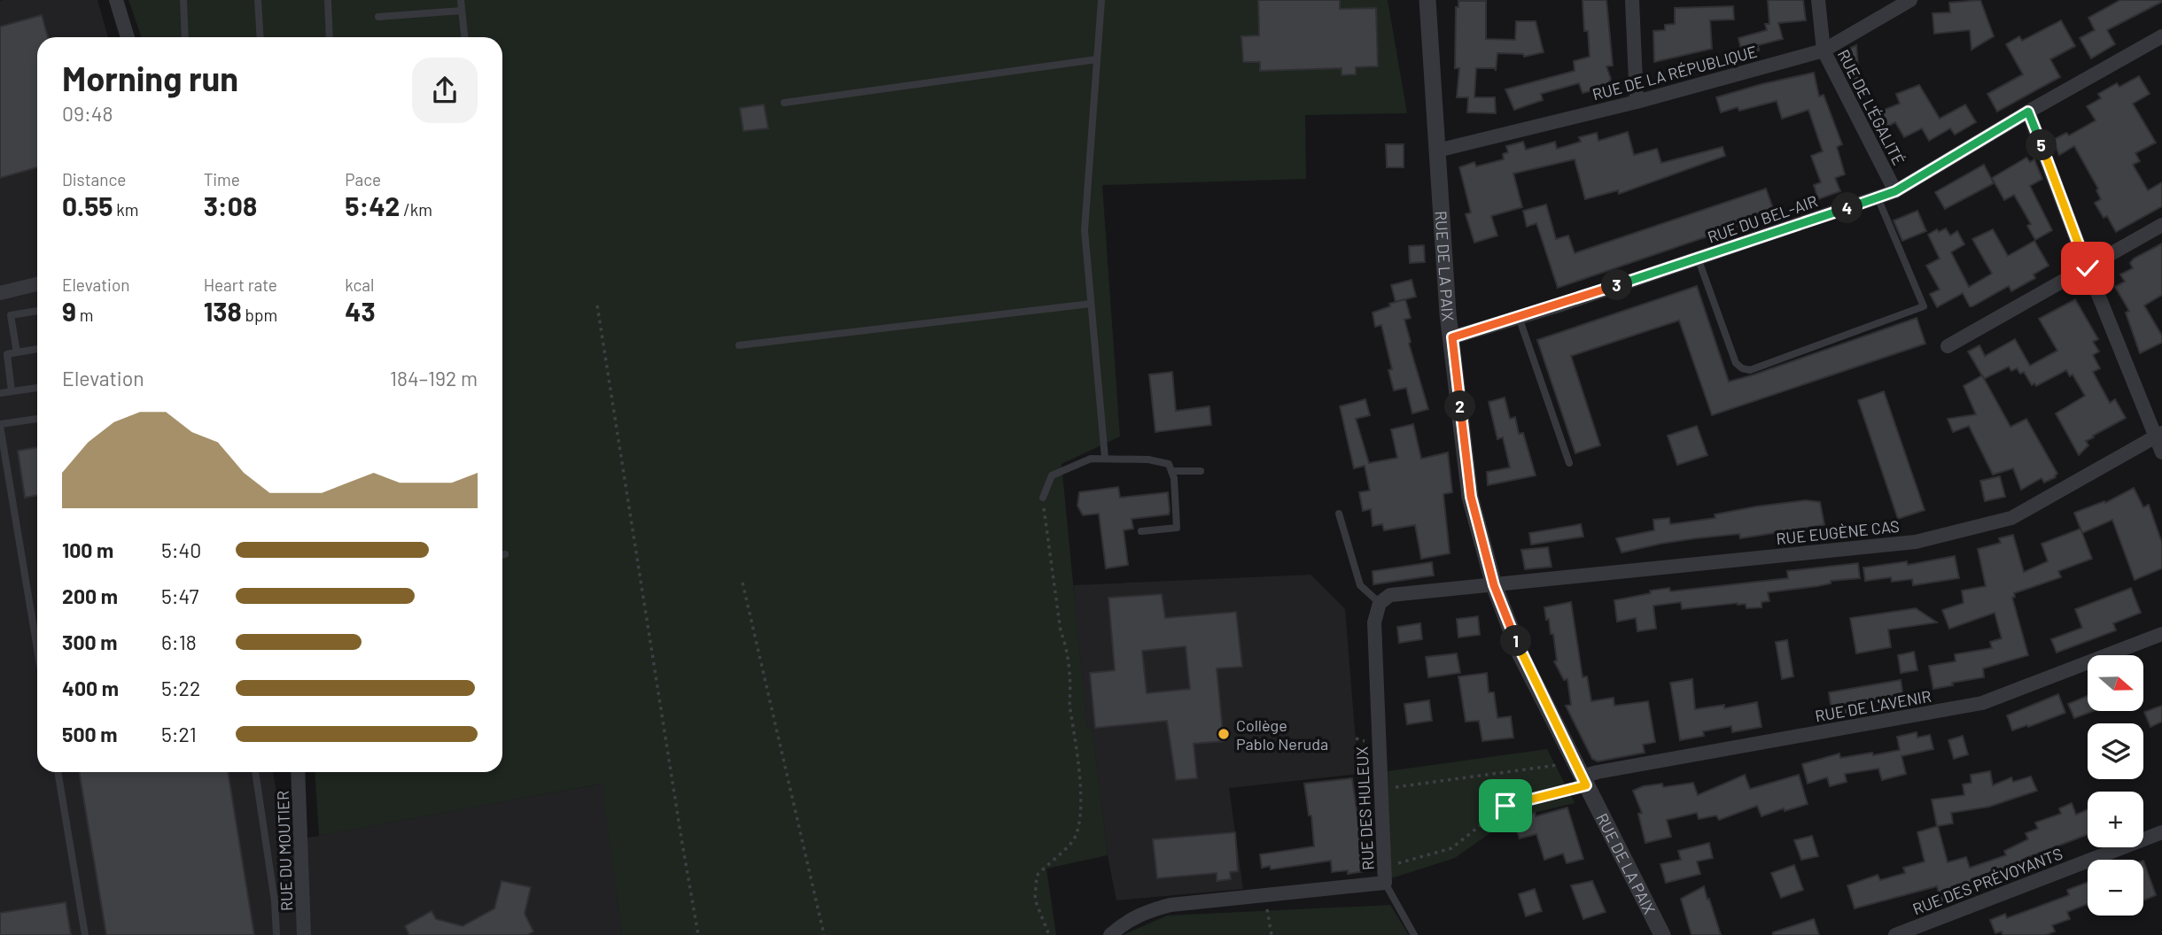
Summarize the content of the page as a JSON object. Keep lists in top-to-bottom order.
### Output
{
  "streets": {
    "street": [
      "RUE DE LA RÉPUBLIQUE",
      "RUE DE L'ÉGALITÉ",
      "RUE DU BEL-AIR",
      "RUE DE LA PAIX",
      "RUE EUGÈNE CAS",
      "RUE DE L'AVENIR",
      "RUE DES HULEUX",
      "RUE DU MOUTIER",
      "RUE DES PRÉVOYANTS"
    ]
  },
  "crossings": [
    ["RUE DE LA RÉPUBLIQUE", "RUE DE L'ÉGALITÉ"],
    ["RUE DE LA RÉPUBLIQUE", "RUE DE LA PAIX"],
    ["RUE DE L'ÉGALITÉ", "RUE DU BEL-AIR"],
    ["RUE DU BEL-AIR", "RUE DE LA PAIX"],
    ["RUE DE LA PAIX", "RUE EUGÈNE CAS"],
    ["RUE DE LA PAIX", "RUE DE L'AVENIR"]
  ],
  "places": ["Collège Pablo Neruda"],
  "north": "right",
  "page": {
    "heading": ["Morning run", "09:48"],
    "pins": [
      "5",
      "4",
      "3",
      "2",
      "1"
    ],
    "stats": [
      ["Distance", "0.55 km"],
      ["Time", "3:08"],
      ["Pace", "5:42 /km"],
      ["Elevation", "9 m"],
      ["Heart rate", "138 bpm"],
      ["kcal", "43"]
    ],
    "chart": ["Elevation", "184–192 m"],
    "list": [
      {
        "name": "100 m",
        "note": "5:40"
      },
      {
        "name": "200 m",
        "note": "5:47"
      },
      {
        "name": "300 m",
        "note": "6:18"
      },
      {
        "name": "400 m",
        "note": "5:22"
      },
      {
        "name": "500 m",
        "note": "5:21"
      }
    ],
    "map_buttons": ["+", "−"]
  }
}
